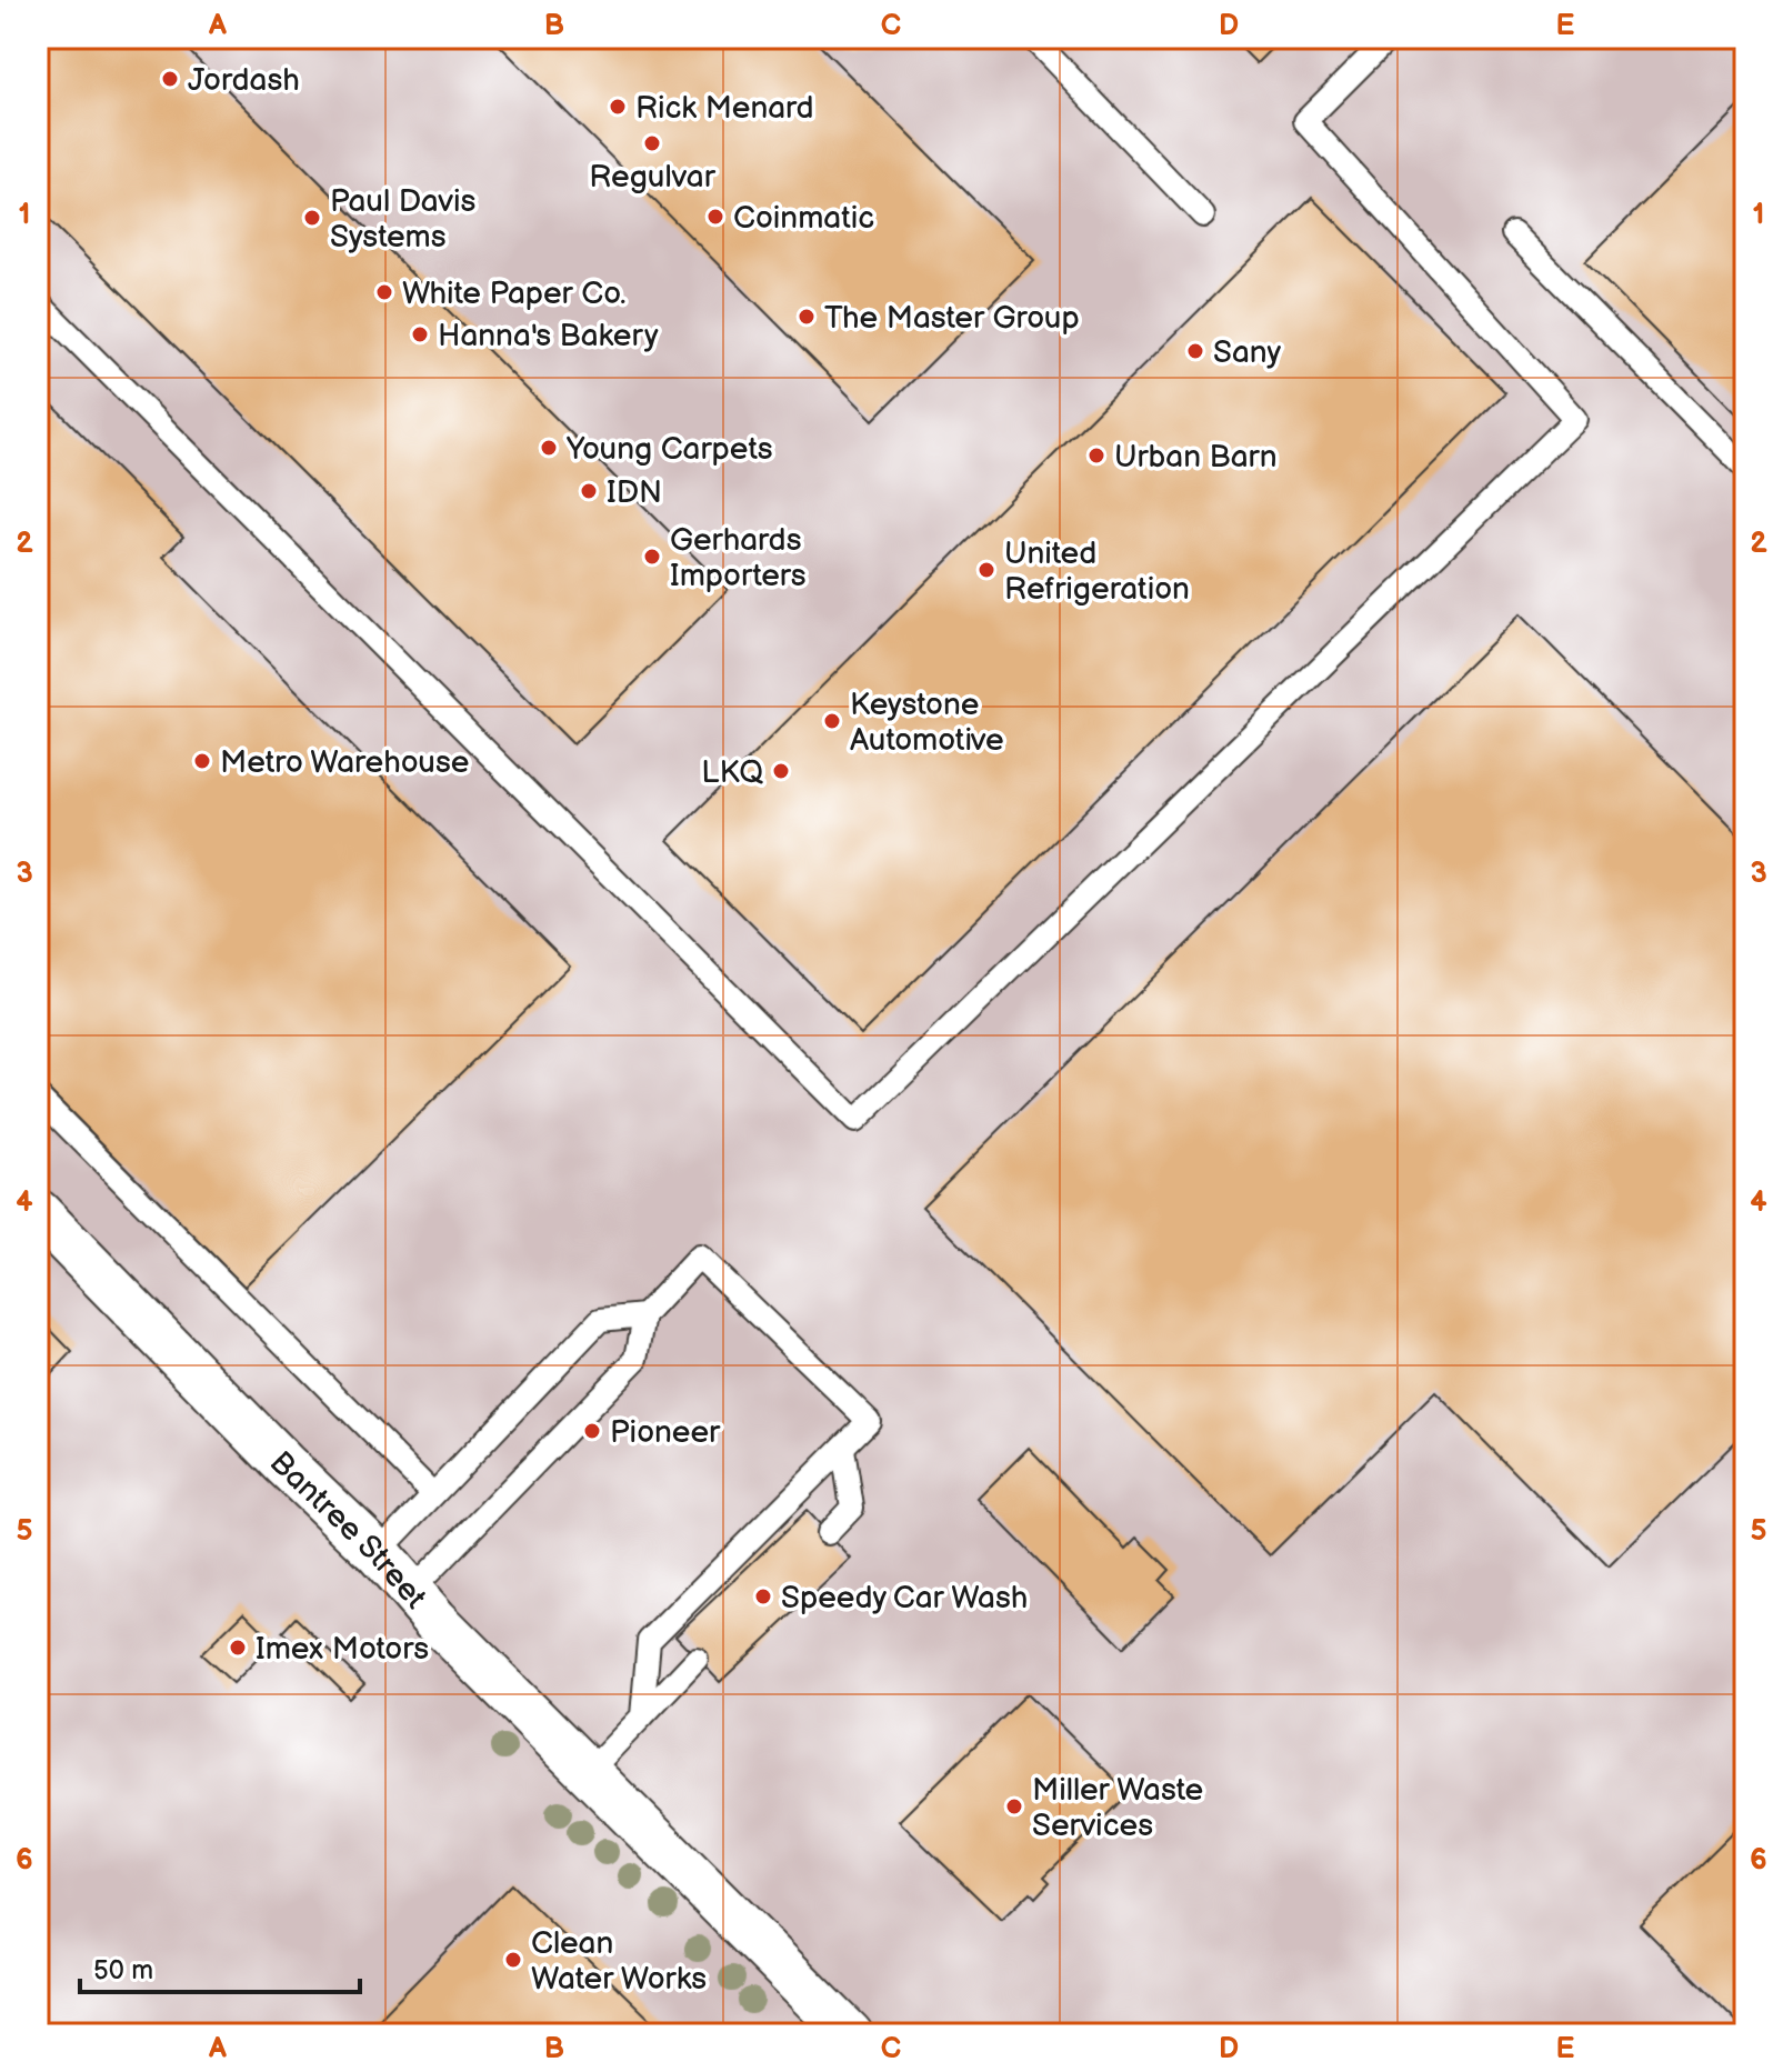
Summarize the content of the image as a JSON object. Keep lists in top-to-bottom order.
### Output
{
  "streets": {
    "street": ["Bantree Street"]
  },
  "places": [
    "Jordash",
    "Rick Menard",
    "Regulvar",
    "Coinmatic",
    "Paul Davis Systems",
    "White Paper Co.",
    "The Master Group",
    "Hanna's Bakery",
    "Sany",
    "Young Carpets",
    "Urban Barn",
    "IDN",
    "Gerhards Importers",
    "United Refrigeration",
    "Keystone Automotive",
    "Metro Warehouse",
    "LKQ",
    "Pioneer",
    "Speedy Car Wash",
    "Imex Motors",
    "Miller Waste Services",
    "Clean Water Works"
  ],
  "scale_bar": "50 m",
  "grid": {
    "columns": [
      "A",
      "B",
      "C",
      "D",
      "E"
    ],
    "rows": [
      "1",
      "2",
      "3",
      "4",
      "5",
      "6"
    ]
  }
}
